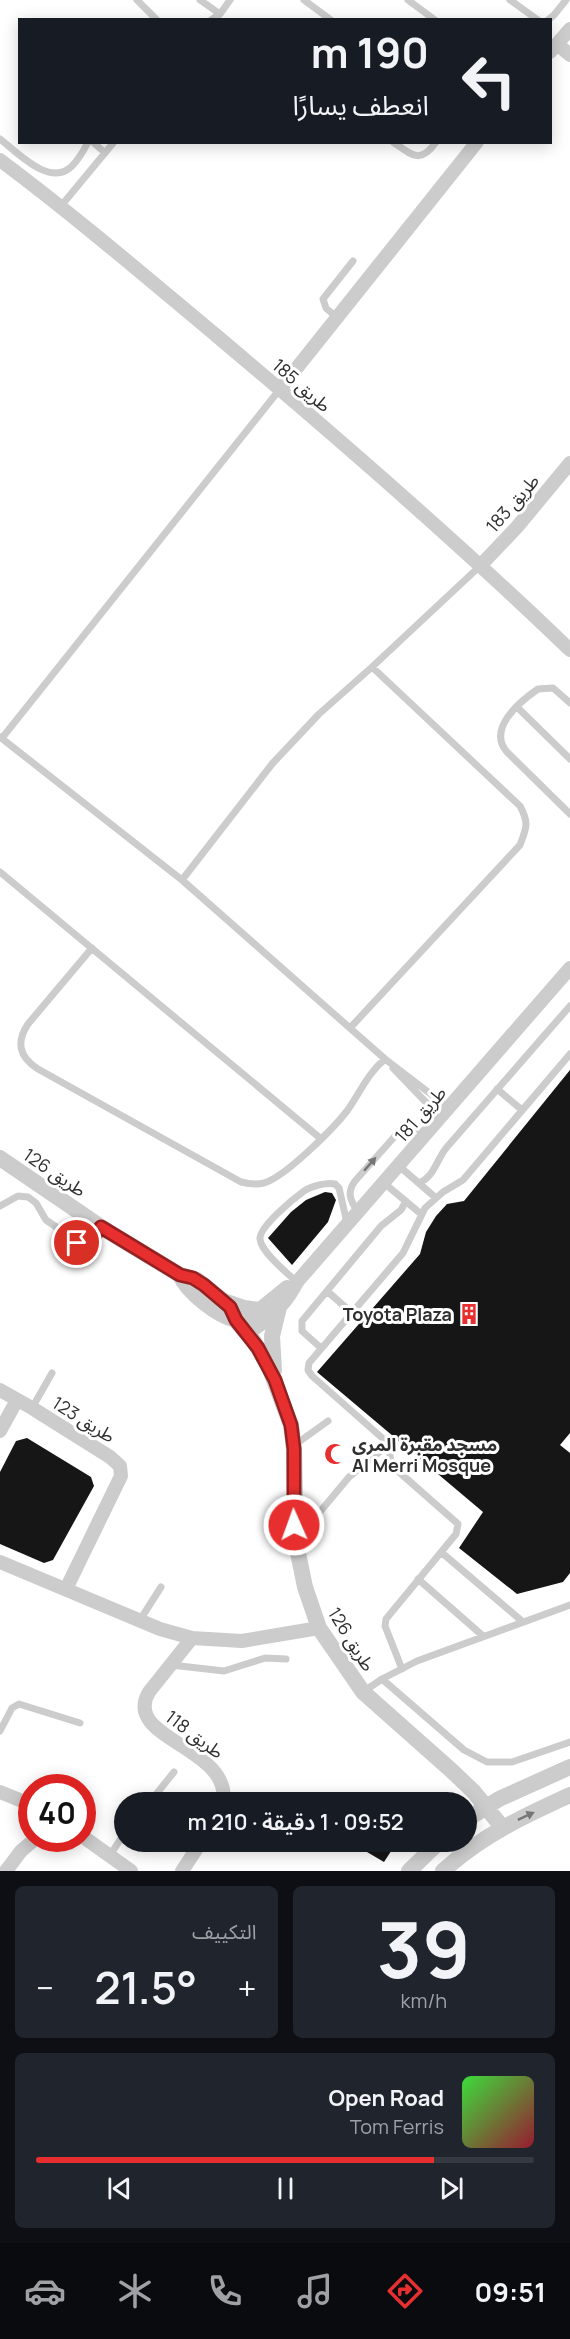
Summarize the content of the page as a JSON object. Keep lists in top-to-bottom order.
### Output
{
  "streets": {
    "street": [
      "طريق 185",
      "طريق 183",
      "طريق 181",
      "طريق 126",
      "طريق 123",
      "طريق 118"
    ]
  },
  "crossings": [
    ["طريق 185", "طريق 183"],
    ["طريق 181", "طريق 126"]
  ],
  "places": {
    "building": ["Toyota Plaza"],
    "mosque": ["مسجد مقبرة المري Al Merri Mosque"]
  },
  "page": {
    "turn": ["190 m", "انعطف يسارًا"],
    "limit": "40",
    "trip": "09:52 · 1 دقيقة · 210 m",
    "tile": [
      ["39", "km/h"],
      "التكييف"
    ],
    "heat": ["−", "21.5°", "+"],
    "song": ["Open Road", "Tom Ferris"],
    "tabs": "09:51"
  }
}
